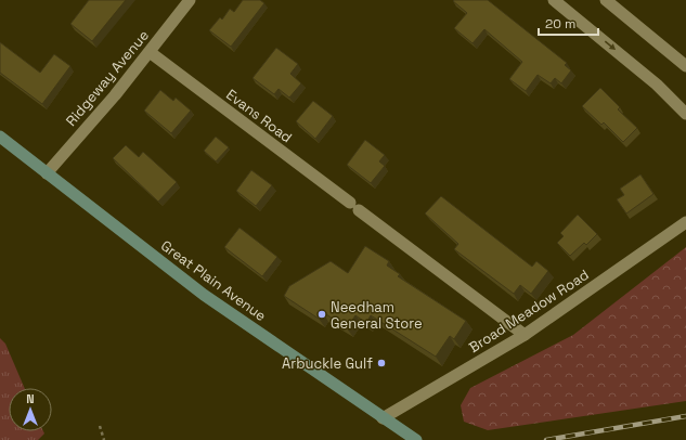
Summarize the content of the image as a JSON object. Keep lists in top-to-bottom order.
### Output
{
  "streets": {
    "main road": ["Great Plain Avenue"],
    "street": ["Ridgeway Avenue", "Evans Road", "Broad Meadow Road"]
  },
  "crossings": [
    ["Ridgeway Avenue", "Evans Road"],
    ["Ridgeway Avenue", "Great Plain Avenue"],
    ["Evans Road", "Broad Meadow Road"],
    ["Great Plain Avenue", "Broad Meadow Road"]
  ],
  "places": ["Needham General Store", "Arbuckle Gulf"],
  "scale_bar": "20 m",
  "north": "top"
}
